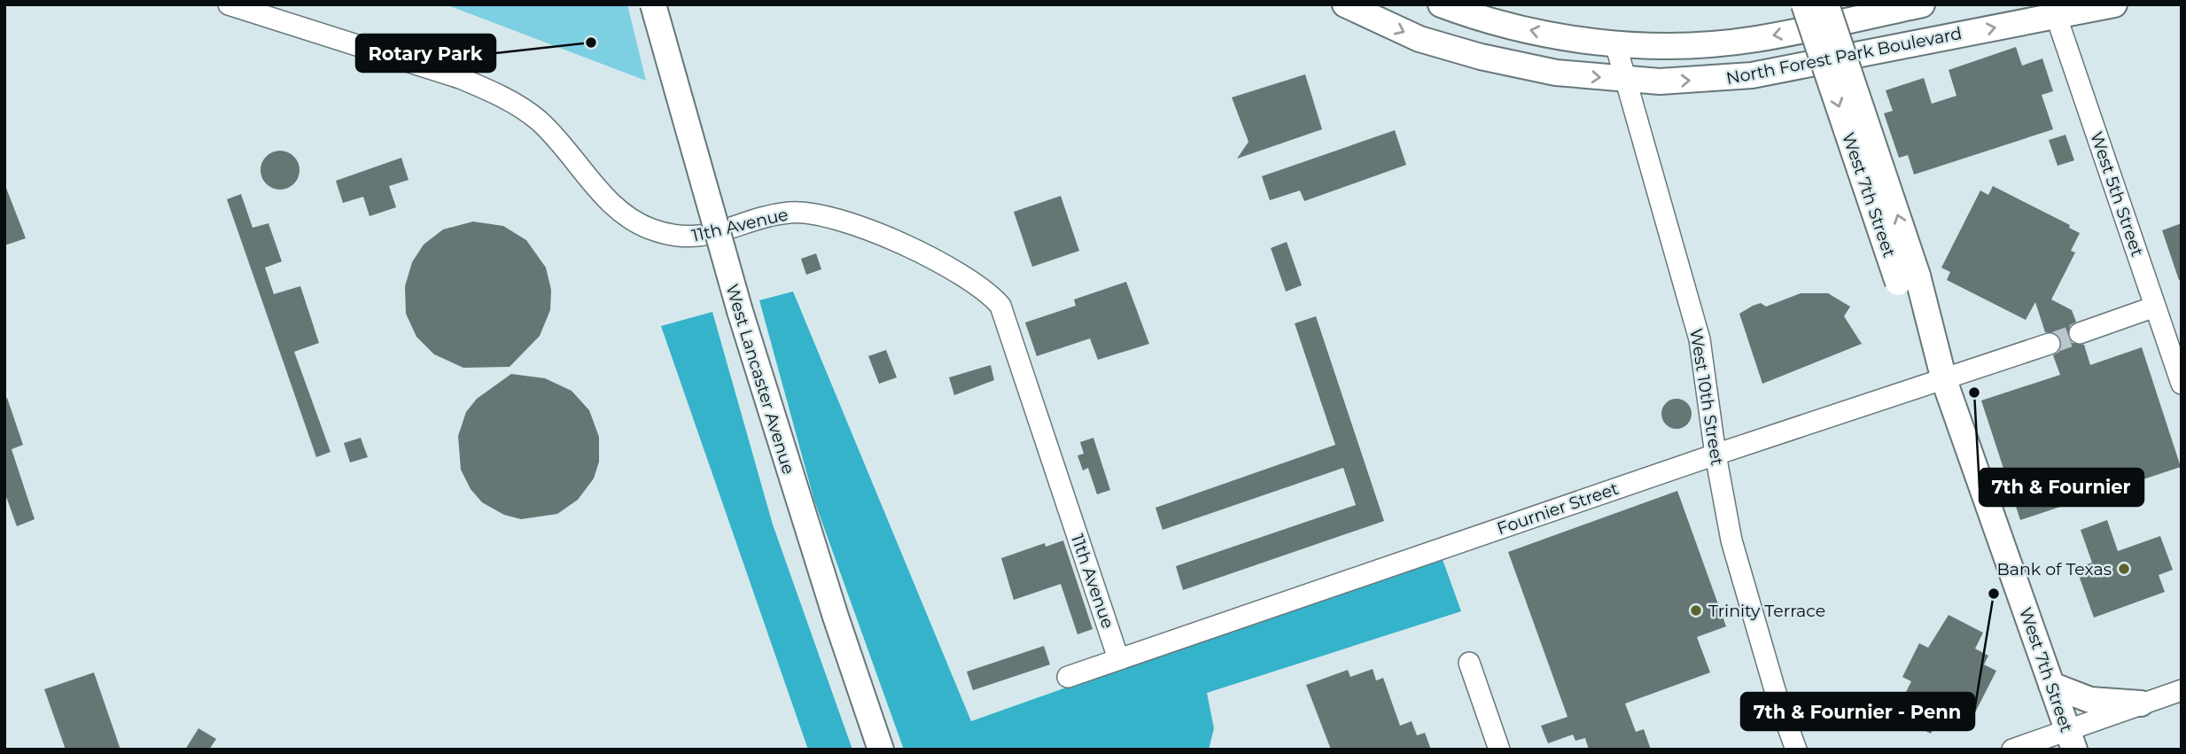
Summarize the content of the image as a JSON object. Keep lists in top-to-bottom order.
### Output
{
  "streets": {
    "main road": ["North Forest Park Boulevard", "West 7th Street", "West Lancaster Avenue"],
    "street": [
      "West 5th Street",
      "11th Avenue",
      "West 10th Street",
      "Fournier Street"
    ]
  },
  "crossings": [
    ["North Forest Park Boulevard", "West 5th Street"],
    ["North Forest Park Boulevard", "West 10th Street"],
    ["West 7th Street", "Fournier Street"],
    ["11th Avenue", "Fournier Street"],
    ["West 10th Street", "Fournier Street"]
  ],
  "places": [
    "Rotary Park",
    "7th & Fournier",
    "Bank of Texas",
    "7th & Fournier - Penn",
    "Trinity Terrace"
  ]
}
